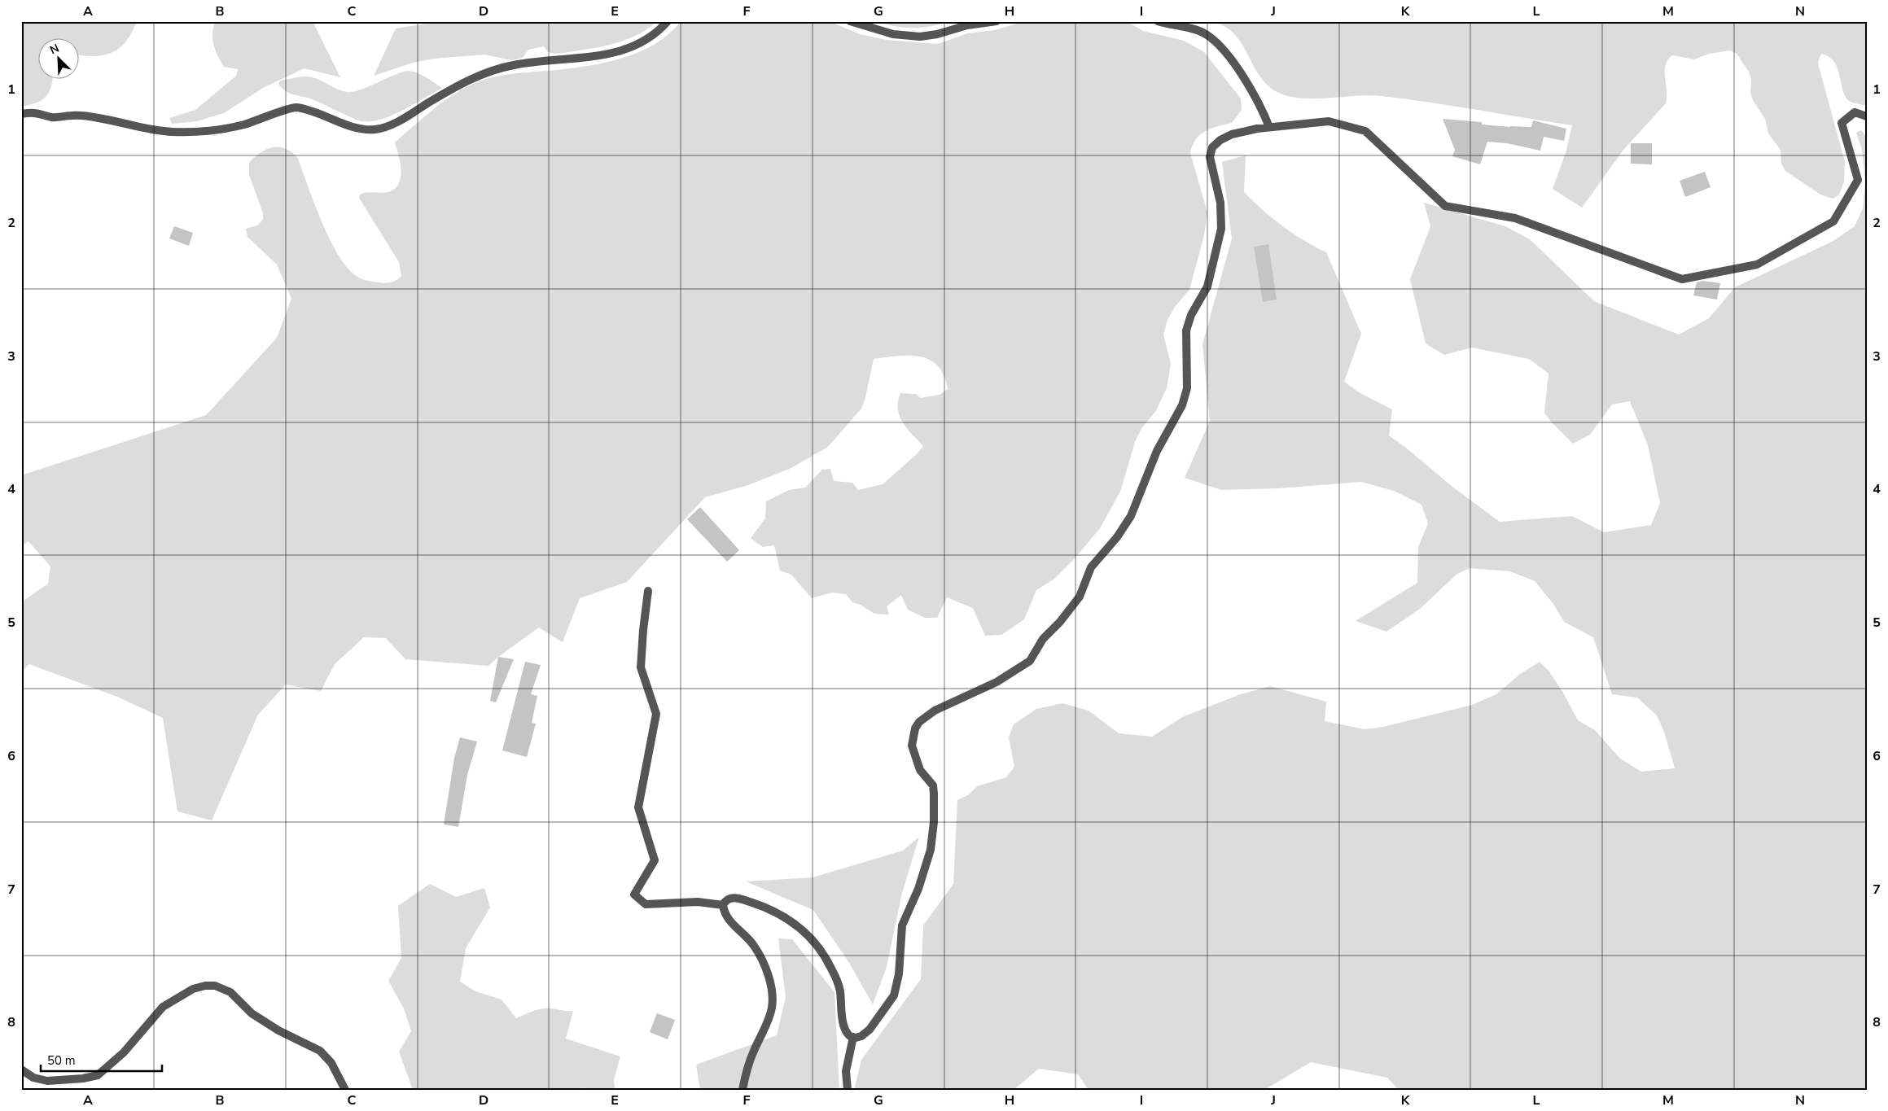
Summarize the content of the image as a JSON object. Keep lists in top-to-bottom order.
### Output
{
  "scale_bar": "50 m",
  "north": "top left",
  "grid": {
    "columns": [
      "A",
      "B",
      "C",
      "D",
      "E",
      "F",
      "G",
      "H",
      "I",
      "J",
      "K",
      "L",
      "M",
      "N"
    ],
    "rows": [
      "1",
      "2",
      "3",
      "4",
      "5",
      "6",
      "7",
      "8"
    ]
  }
}
